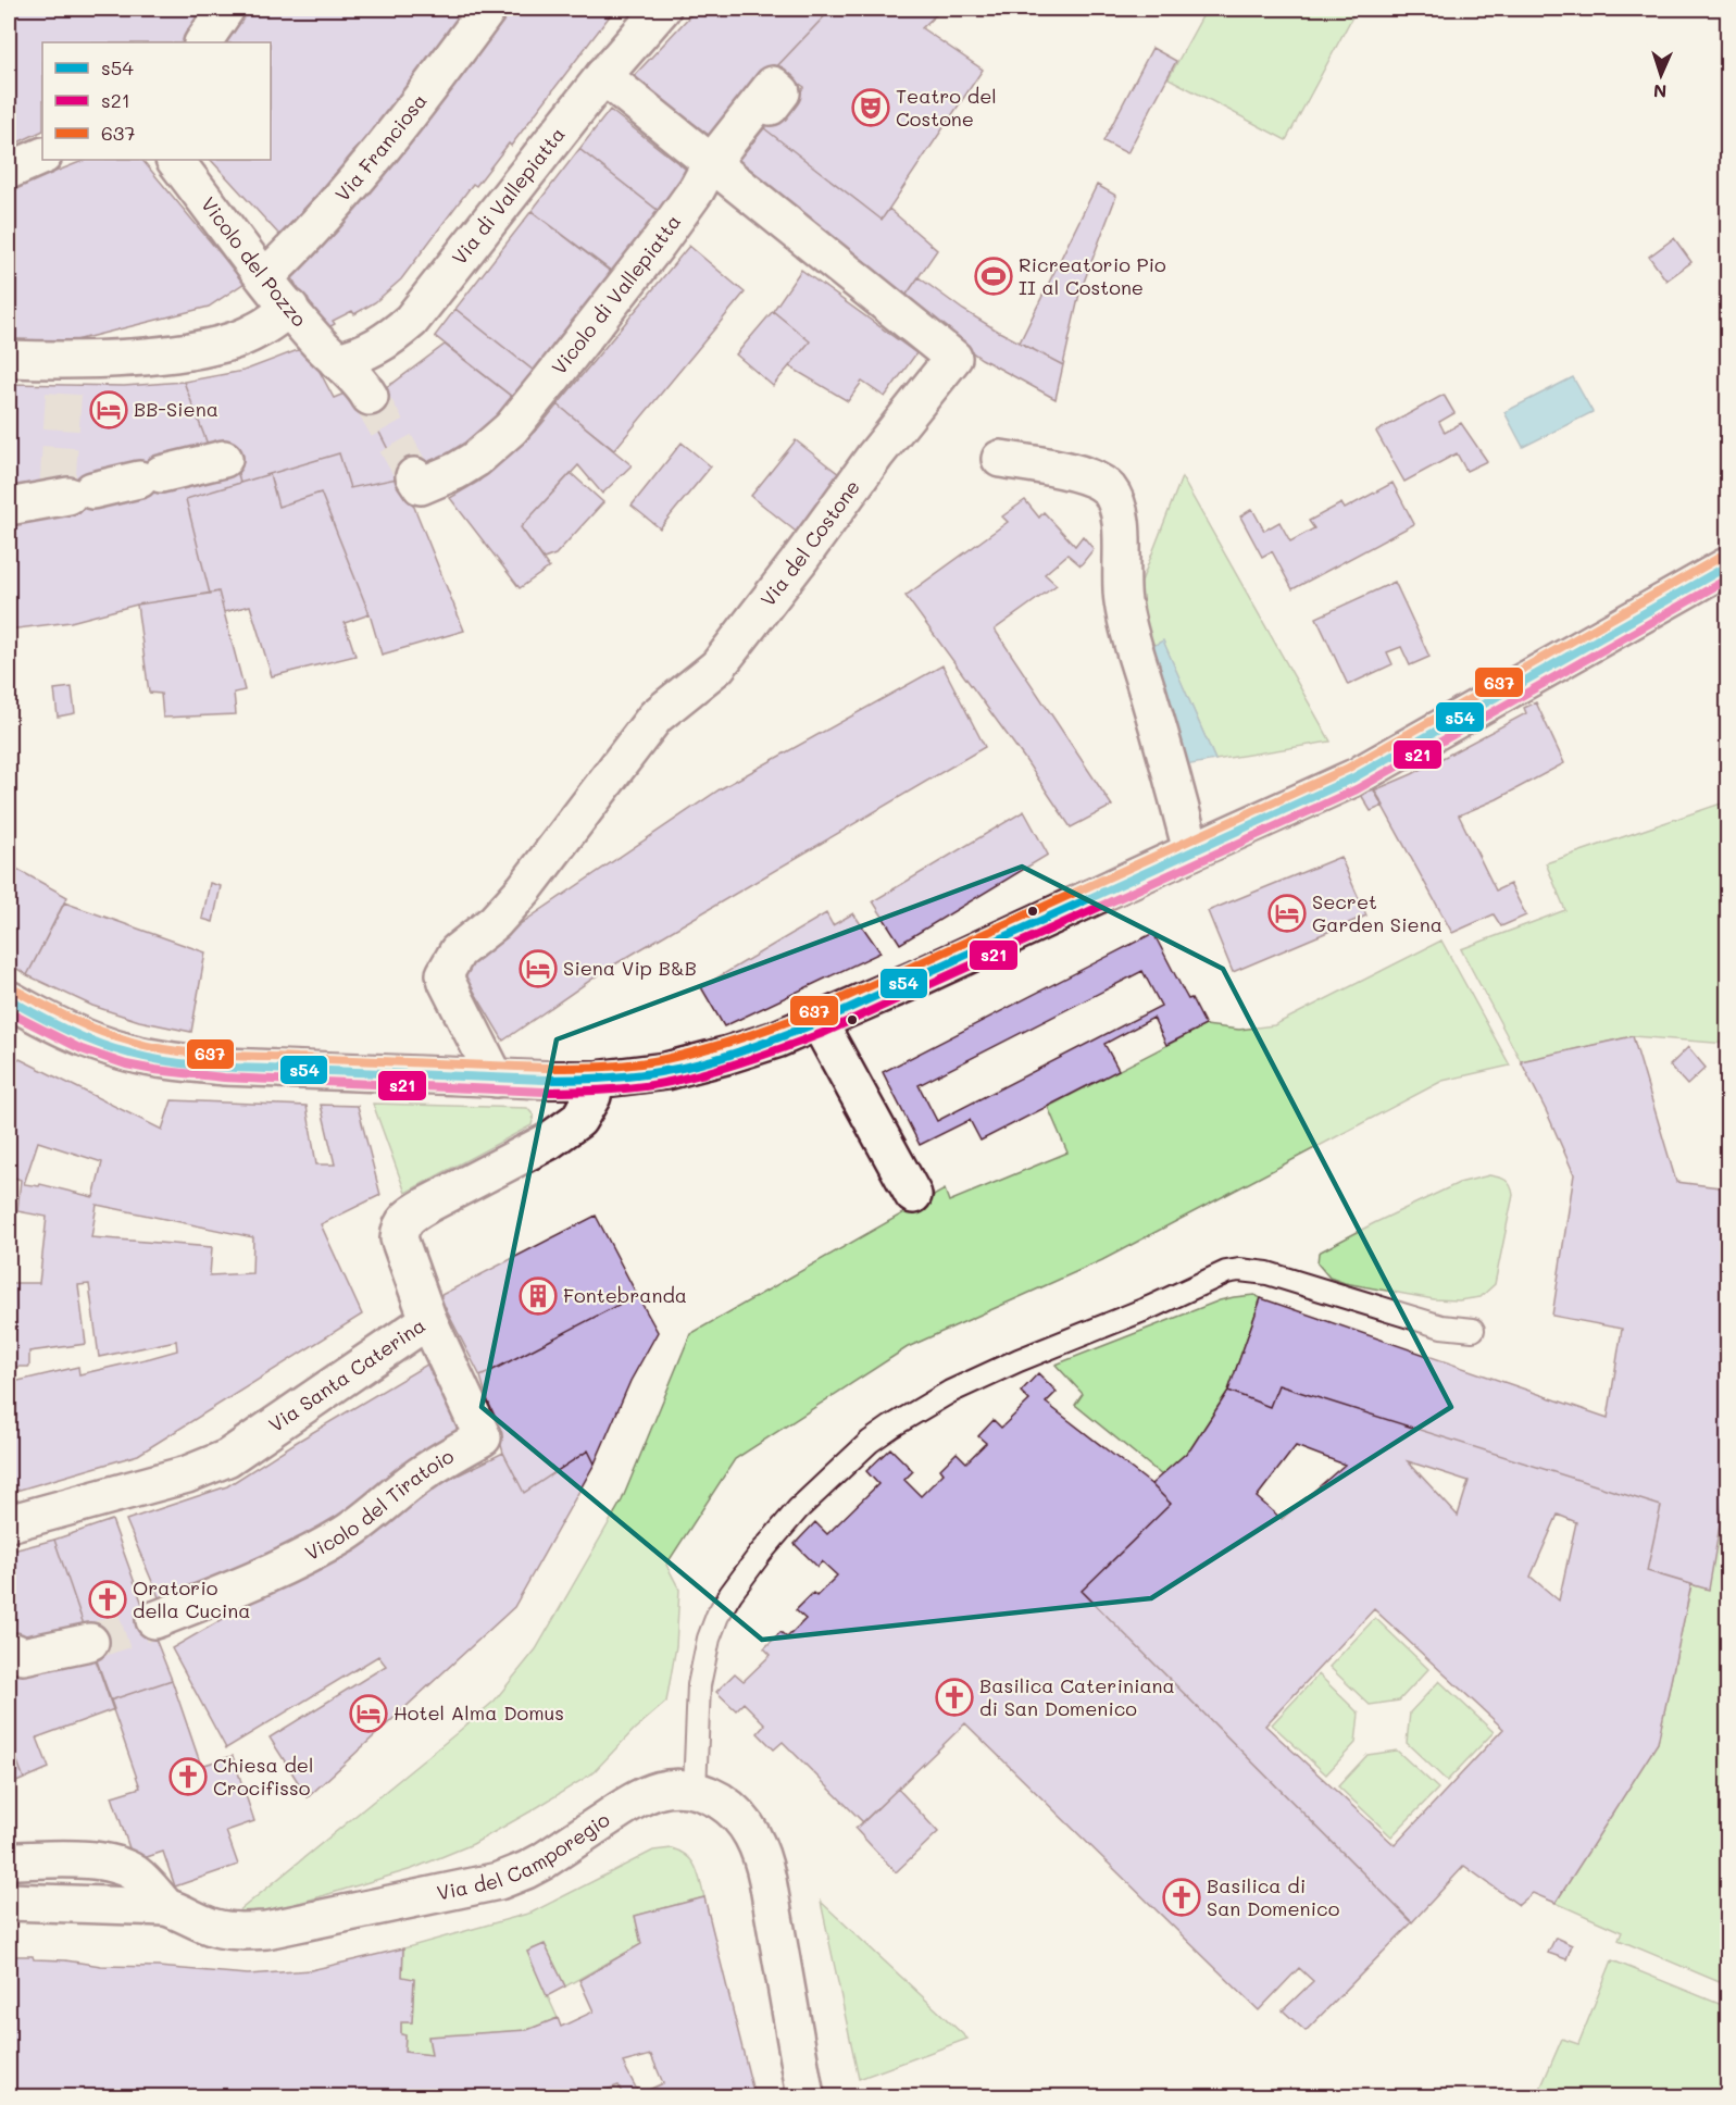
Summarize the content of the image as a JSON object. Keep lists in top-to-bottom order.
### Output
{
  "streets": {
    "street": [
      "Via Franciosa",
      "Via di Vallepiatta",
      "Vicolo del Pozzo",
      "Vicolo di Vallepiatta",
      "Via del Costone",
      "Via Santa Caterina",
      "Vicolo del Tiratoio",
      "Via del Camporegio"
    ]
  },
  "crossings": [
    ["Via Franciosa", "Vicolo del Pozzo"],
    ["Via di Vallepiatta", "Vicolo del Pozzo"],
    ["Via di Vallepiatta", "Via del Costone"],
    ["Vicolo di Vallepiatta", "Via del Costone"],
    ["Via Santa Caterina", "Vicolo del Tiratoio"]
  ],
  "places": {
    "theatre": ["Teatro del Costone"],
    "sports": ["Ricreatorio Pio II al Costone"],
    "hotel": [
      "BB-Siena",
      "Secret Garden Siena",
      "Siena Vip B&B",
      "Hotel Alma Domus"
    ],
    "building": ["Fontebranda"],
    "church": [
      "Oratorio della Cucina",
      "Basilica Cateriniana di San Domenico",
      "Chiesa del Crocifisso",
      "Basilica di San Domenico"
    ]
  },
  "lines": ["transit line 637", "transit line s54", "transit line s21"],
  "legend": ["s54", "s21", "637"],
  "north": "bottom"
}
